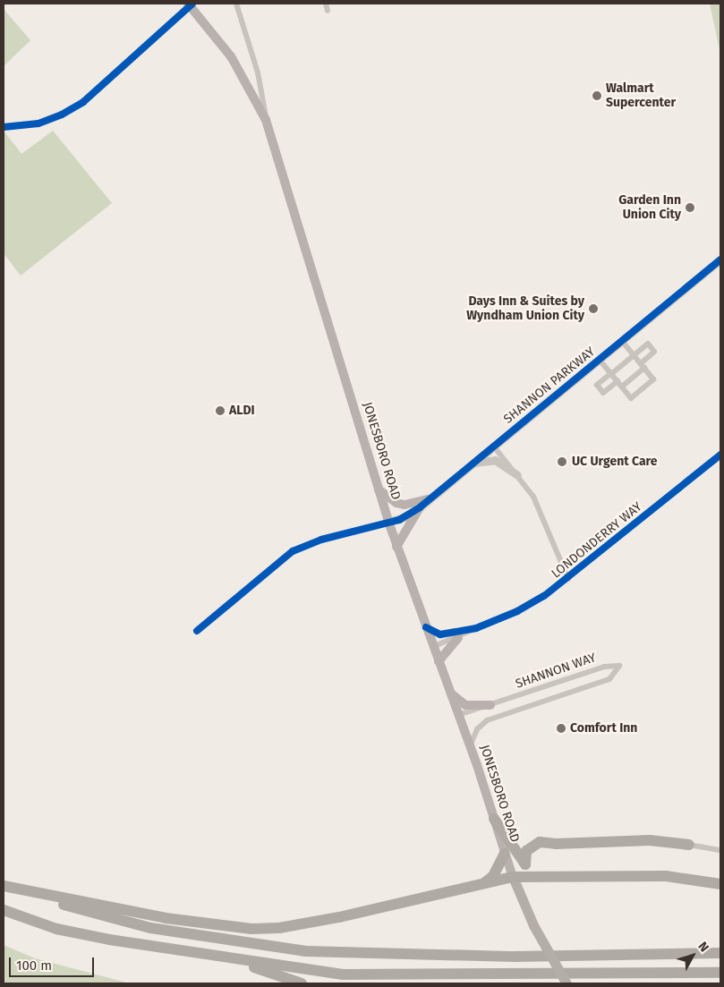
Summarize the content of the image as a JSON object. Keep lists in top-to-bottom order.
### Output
{
  "streets": {
    "highway": ["JONESBORO ROAD"],
    "street": ["SHANNON PARKWAY", "LONDONDERRY WAY", "SHANNON WAY"]
  },
  "crossings": [
    ["SHANNON PARKWAY", "JONESBORO ROAD"],
    ["JONESBORO ROAD", "LONDONDERRY WAY"],
    ["JONESBORO ROAD", "SHANNON WAY"]
  ],
  "places": [
    "Walmart Supercenter",
    "Garden Inn Union City",
    "Days Inn & Suites by Wyndham Union City",
    "ALDI",
    "UC Urgent Care",
    "Comfort Inn"
  ],
  "scale_bar": "100 m",
  "north": "top right"
}
